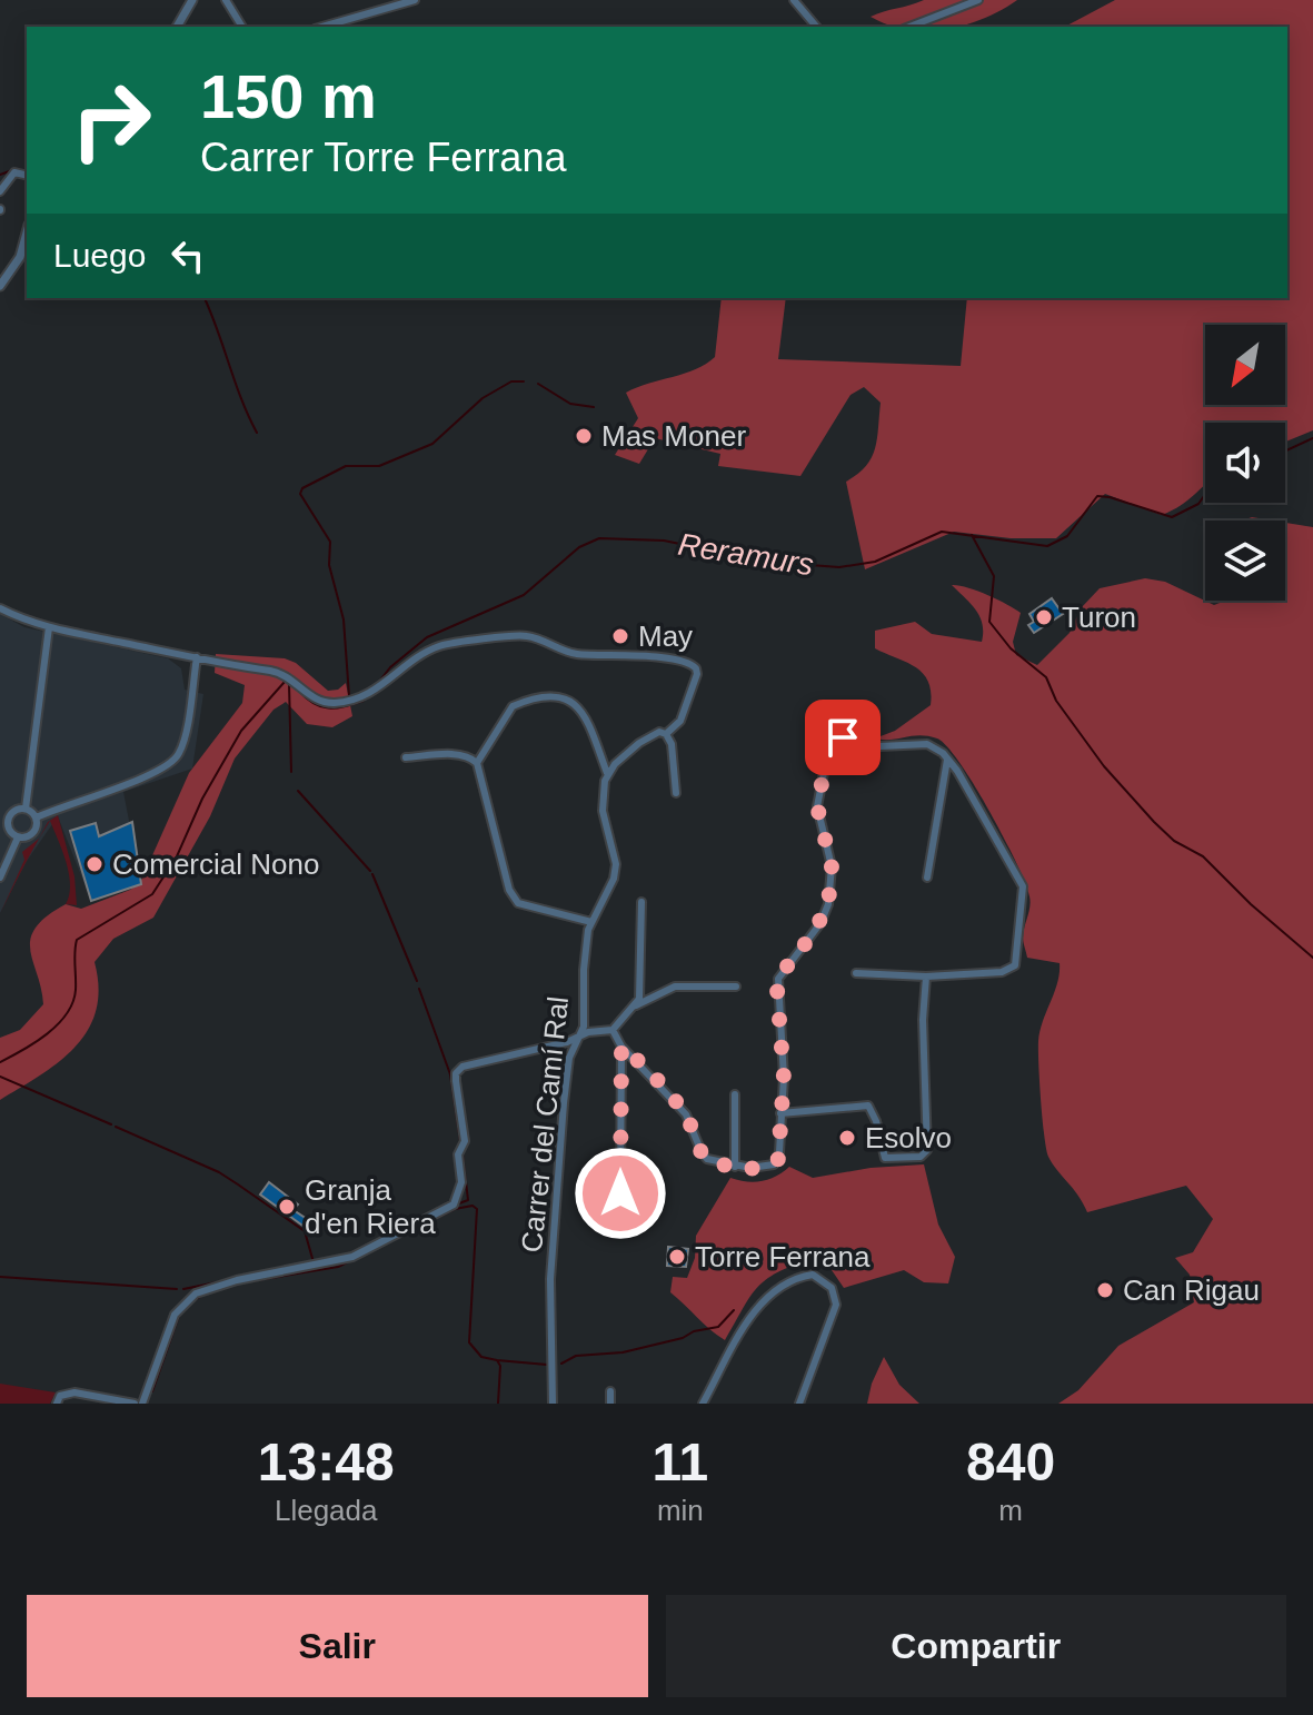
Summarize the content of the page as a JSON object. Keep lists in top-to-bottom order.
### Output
{
  "streets": {
    "street": ["Carrer del Camí Ral"]
  },
  "water": ["Reramurs"],
  "places": [
    "Mas Moner",
    "Turon",
    "May",
    "Comercial Nono",
    "Esolvo",
    "Granja d'en Riera",
    "Torre Ferrana",
    "Can Rigau"
  ],
  "north": "bottom left",
  "page": {
    "turn": ["150 m", "Carrer Torre Ferrana"],
    "then": "Luego",
    "eta": [
      "13:48",
      "Llegada",
      "11",
      "min",
      "840",
      "m"
    ],
    "buttons": ["Salir", "Compartir"]
  }
}
